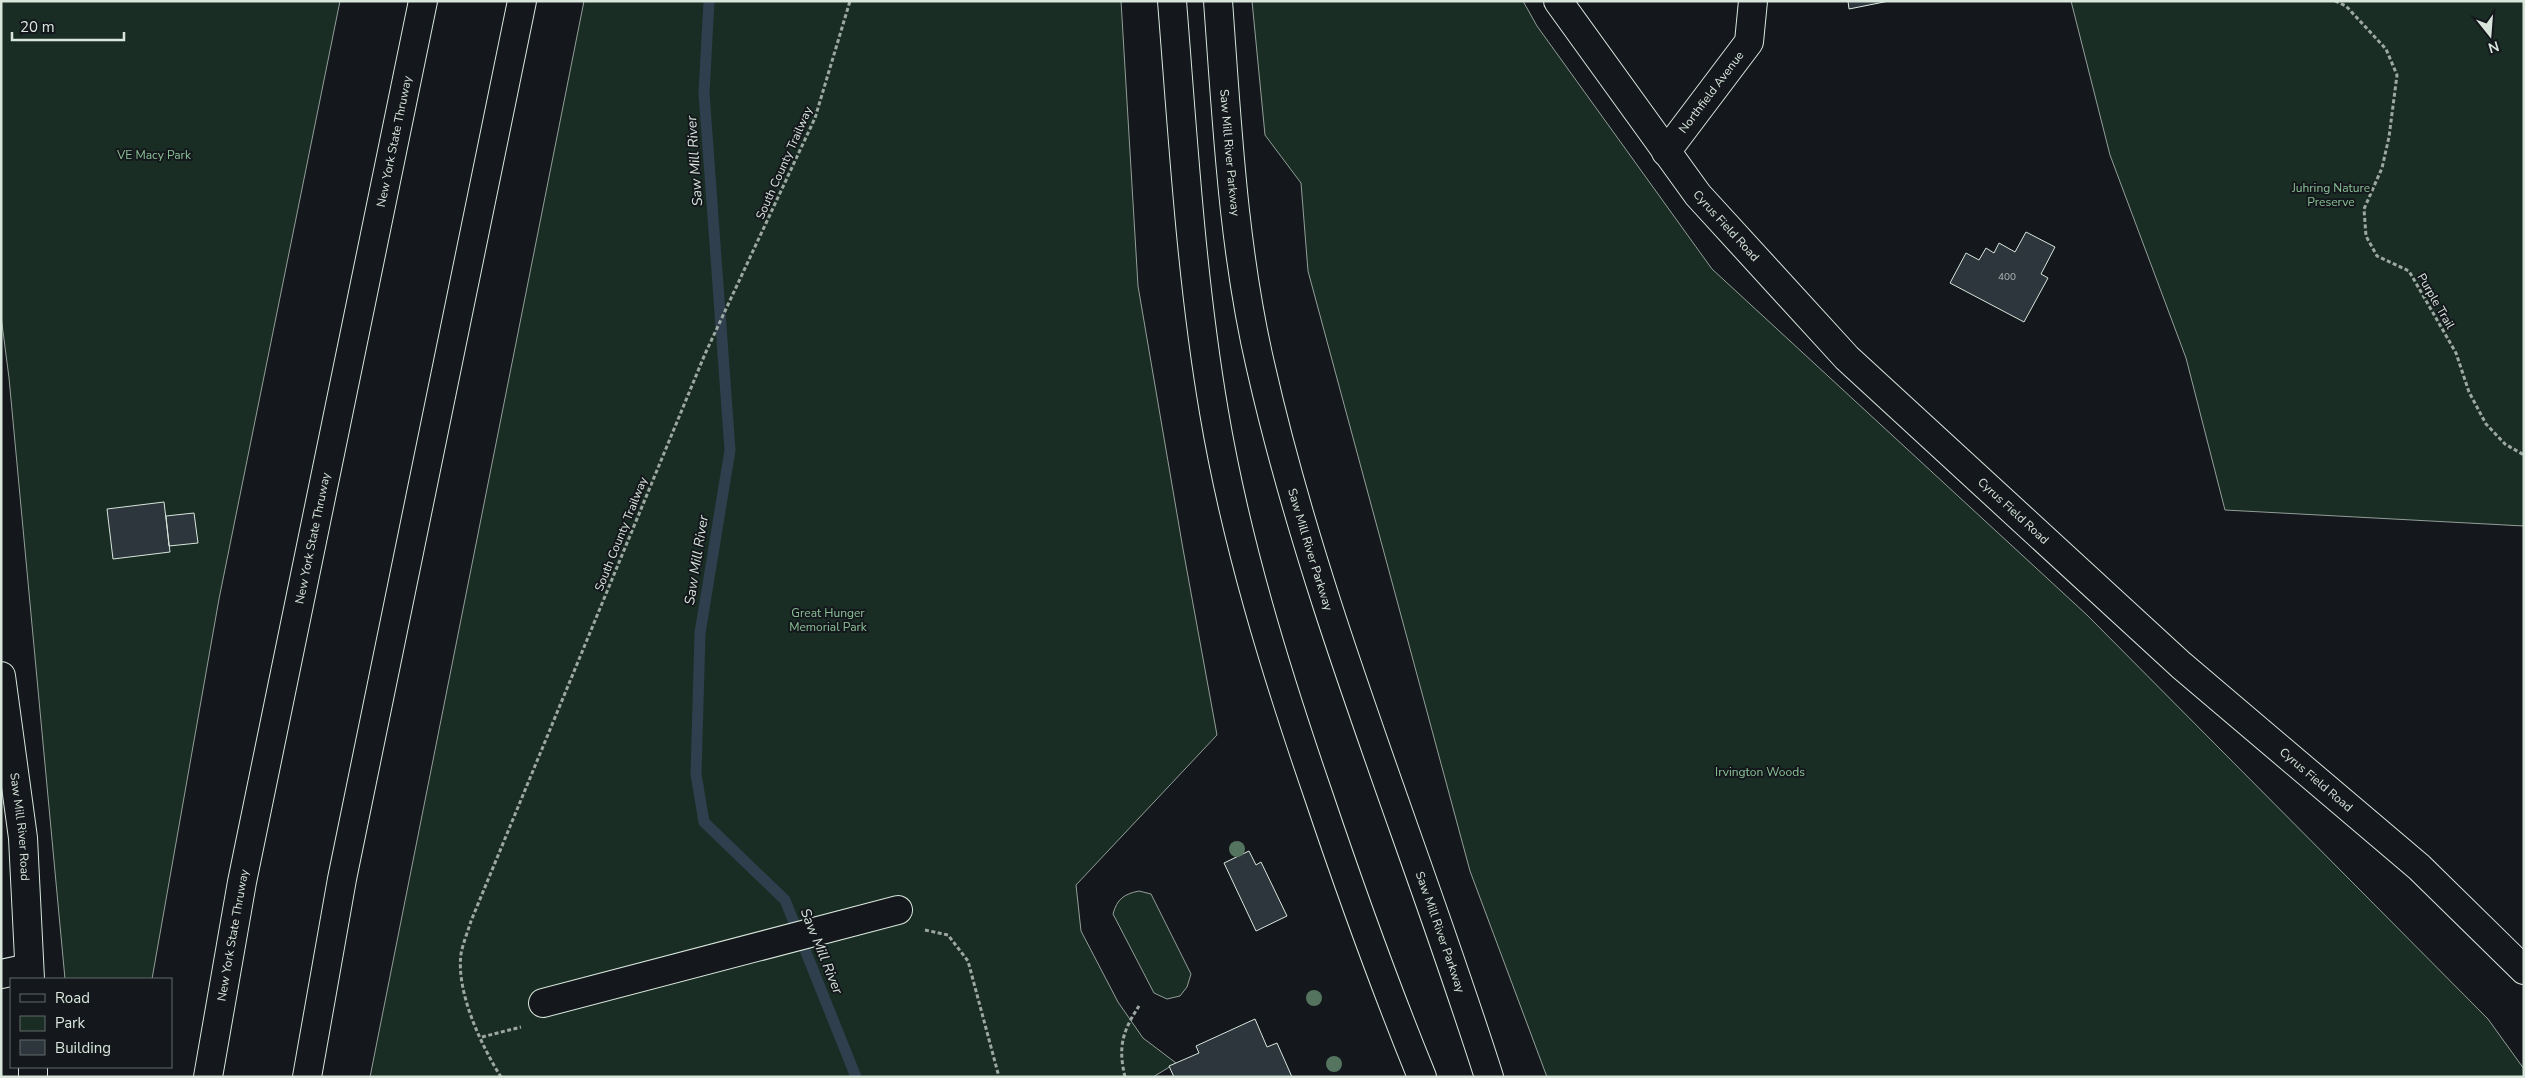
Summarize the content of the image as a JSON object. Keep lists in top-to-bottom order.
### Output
{
  "streets": {
    "main road": [
      "Northfield Avenue",
      "New York State Thruway",
      "Saw Mill River Parkway",
      "Cyrus Field Road",
      "Saw Mill River Road"
    ],
    "path": ["South County Trailway", "Purple Trail"]
  },
  "crossings": [
    ["Northfield Avenue", "Cyrus Field Road"]
  ],
  "water": ["Saw Mill River"],
  "parks": [
    "VE Macy Park",
    "Juhring Nature Preserve",
    "Great Hunger Memorial Park",
    "Irvington Woods"
  ],
  "house_numbers": ["400"],
  "legend": ["Road", "Park", "Building"],
  "scale_bar": "20 m",
  "north": "bottom"
}
